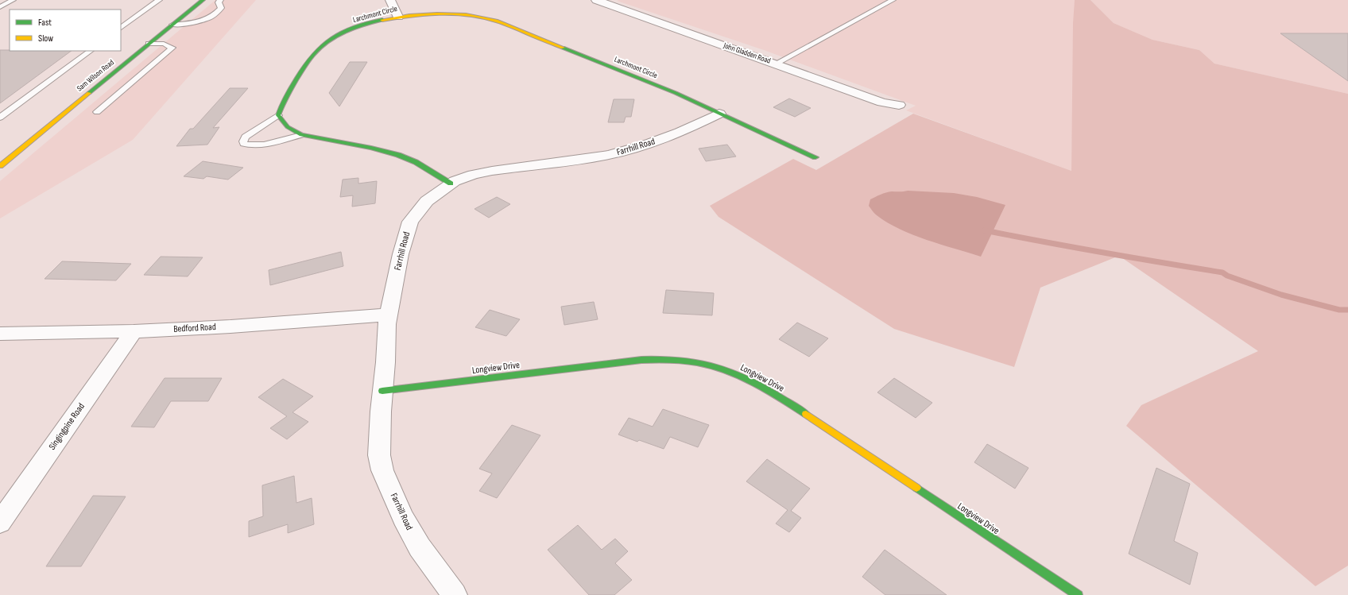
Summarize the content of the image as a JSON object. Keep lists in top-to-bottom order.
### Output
{
  "streets": {
    "street": [
      "Larchmont Circle",
      "John Gladden Road",
      "Sam Wilson Road",
      "Farrhill Road",
      "Bedford Road",
      "Longview Drive",
      "Singingpine Road"
    ]
  },
  "crossings": [
    ["Larchmont Circle", "Farrhill Road"],
    ["Farrhill Road", "Bedford Road"],
    ["Farrhill Road", "Longview Drive"],
    ["Bedford Road", "Singingpine Road"]
  ],
  "legend": ["Fast", "Slow"]
}
